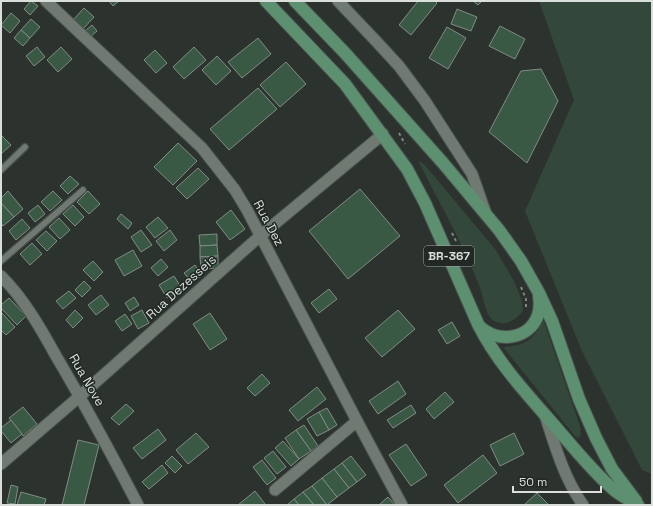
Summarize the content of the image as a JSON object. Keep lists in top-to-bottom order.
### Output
{
  "streets": {
    "main road": ["BR-367"],
    "street": ["Rua Dez", "Rua Dezesseis", "Rua Nove"]
  },
  "crossings": [
    ["Rua Dez", "Rua Dezesseis"],
    ["BR-367", "Rua Dezesseis"],
    ["Rua Dezesseis", "Rua Nove"]
  ],
  "scale_bar": "50 m"
}
